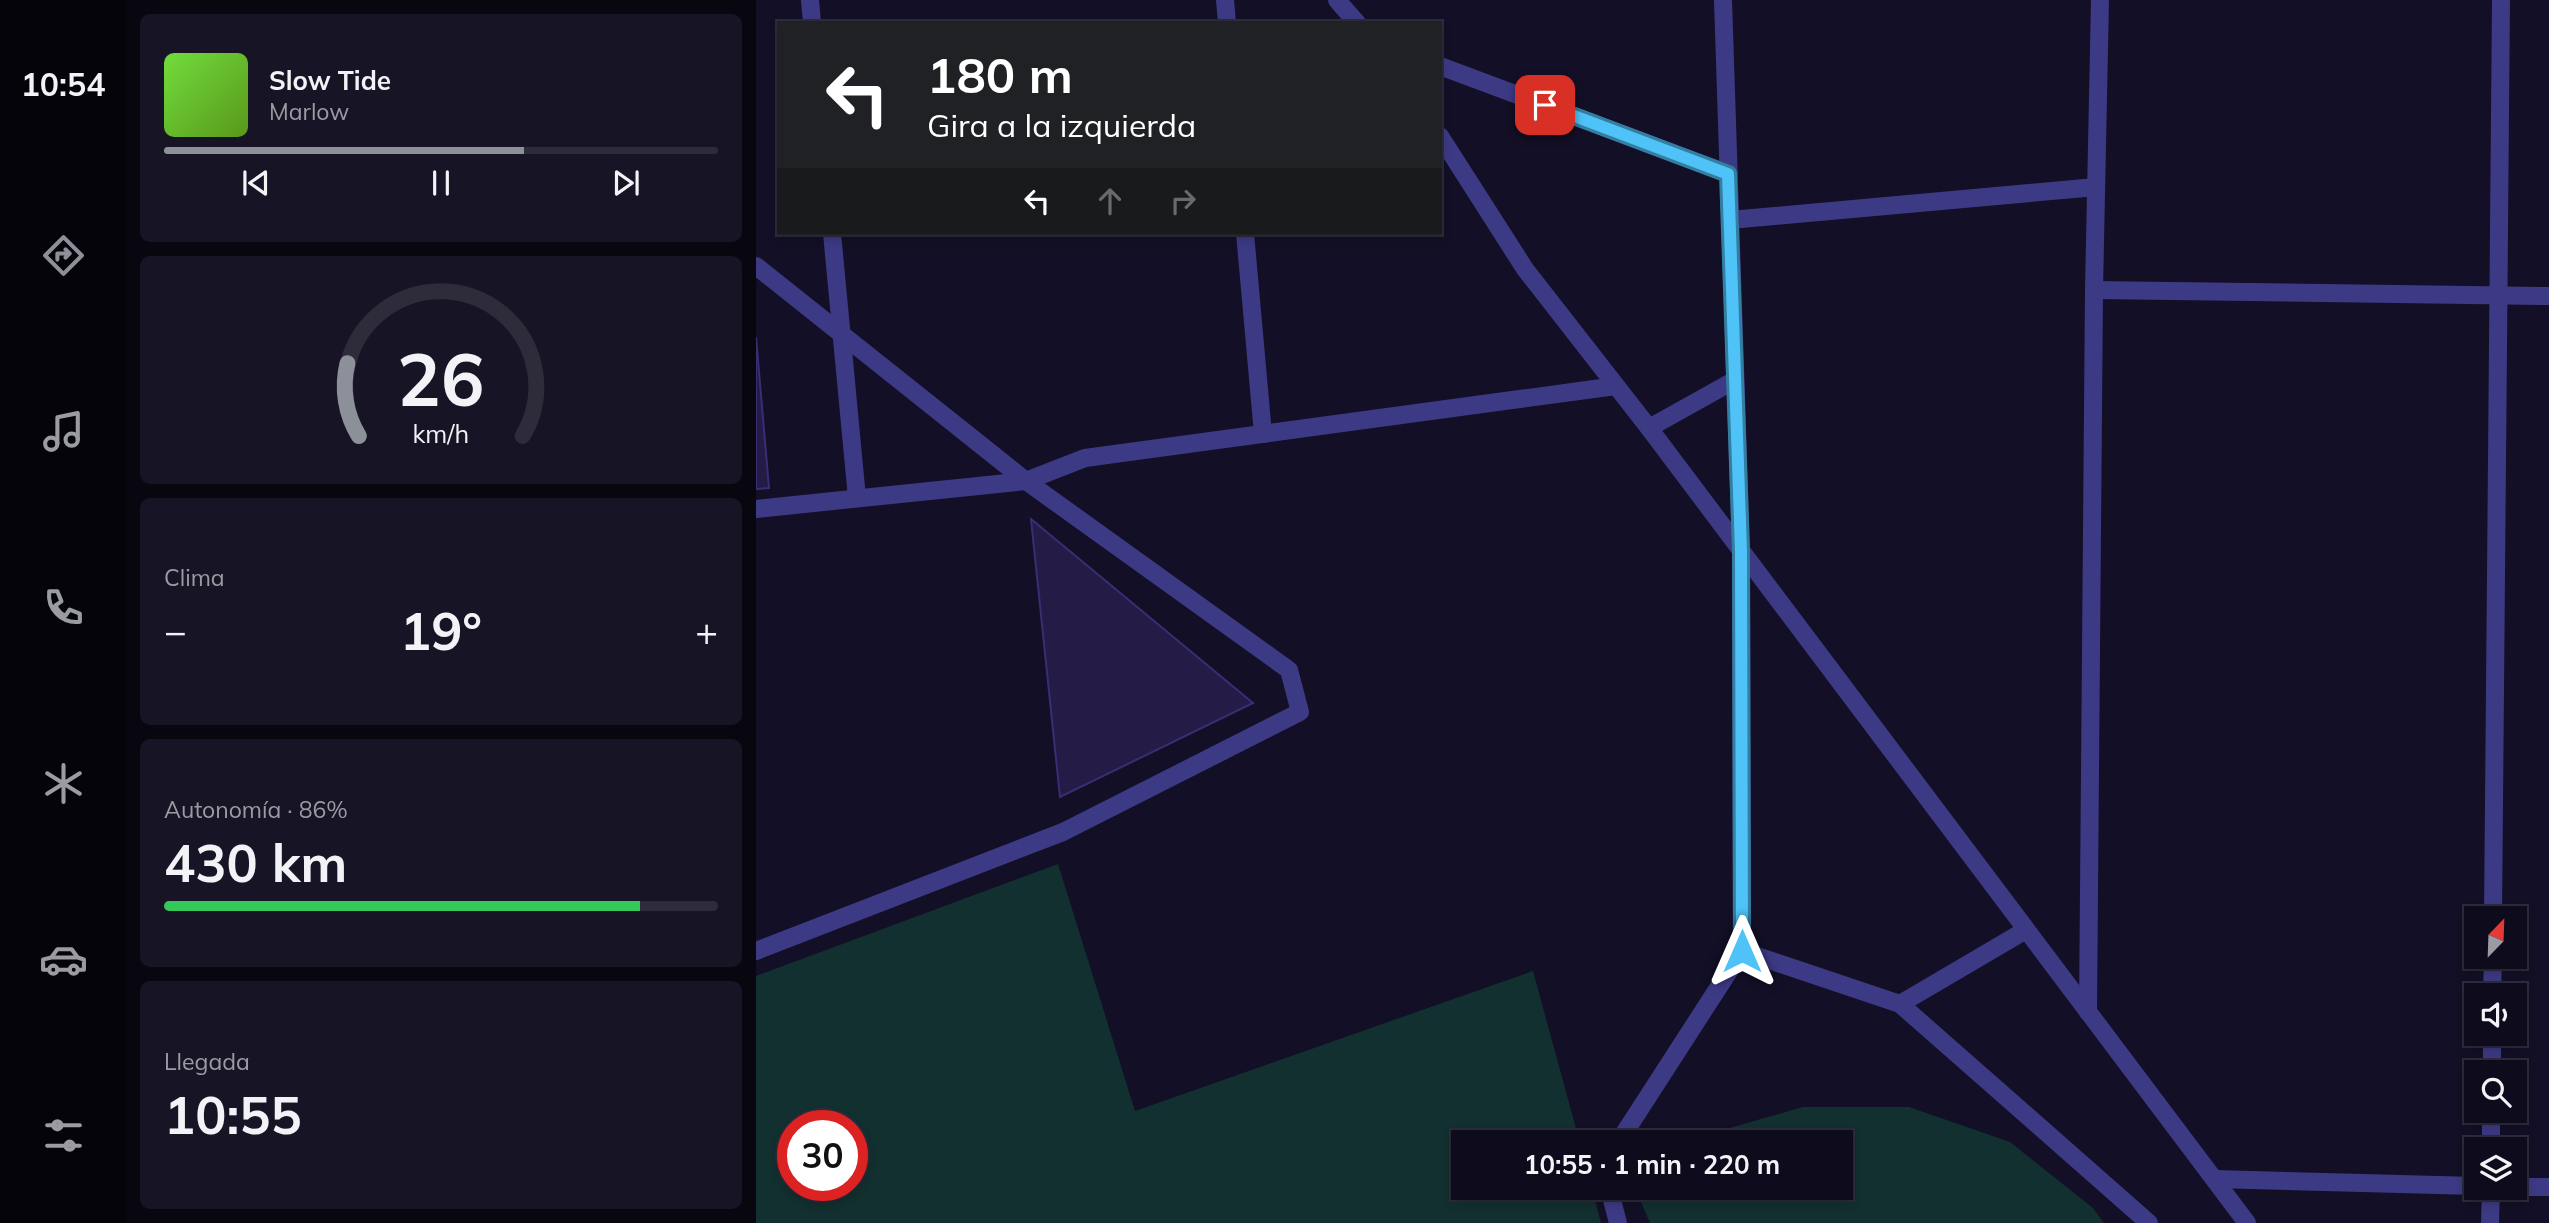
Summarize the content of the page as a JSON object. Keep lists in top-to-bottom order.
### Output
{
  "north": "top right",
  "page": {
    "tabs": "10:54",
    "turn": ["180 m", "Gira a la izquierda"],
    "song": ["Slow Tide", "Marlow"],
    "tile": [
      "Clima",
      ["Autonomía · 86%", "430 km"],
      ["Llegada", "10:55"]
    ],
    "heat": ["−", "19°", "+"],
    "limit": "30",
    "trip": "10:55 · 1 min · 220 m",
    "gauge": ["26", "km/h"]
  }
}
